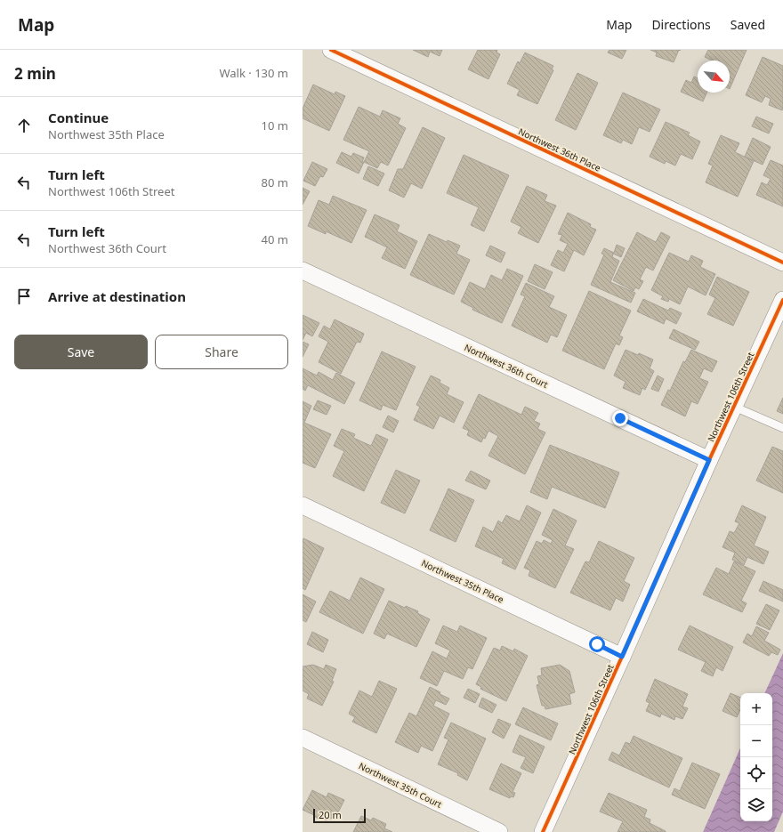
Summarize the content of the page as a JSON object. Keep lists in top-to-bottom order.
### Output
{
  "streets": {
    "street": [
      "Northwest 36th Place",
      "Northwest 36th Court",
      "Northwest 106th Street",
      "Northwest 35th Place",
      "Northwest 35th Court"
    ]
  },
  "crossings": [
    ["Northwest 36th Court", "Northwest 106th Street"],
    ["Northwest 106th Street", "Northwest 35th Place"]
  ],
  "scale_bar": "20 m",
  "north": "bottom right",
  "page": {
    "header": "Map",
    "nav": ["Map", "Directions", "Saved"],
    "heading": ["2 min", "Walk · 130 m"],
    "list": [
      ["Continue", "Northwest 35th Place", "10 m"],
      ["Turn left", "Northwest 106th Street", "80 m"],
      ["Turn left", "Northwest 36th Court", "40 m"],
      "Arrive at destination"
    ],
    "buttons": ["Save", "Share"],
    "map_buttons": ["+", "−"],
    "scale": "20 m"
  }
}
